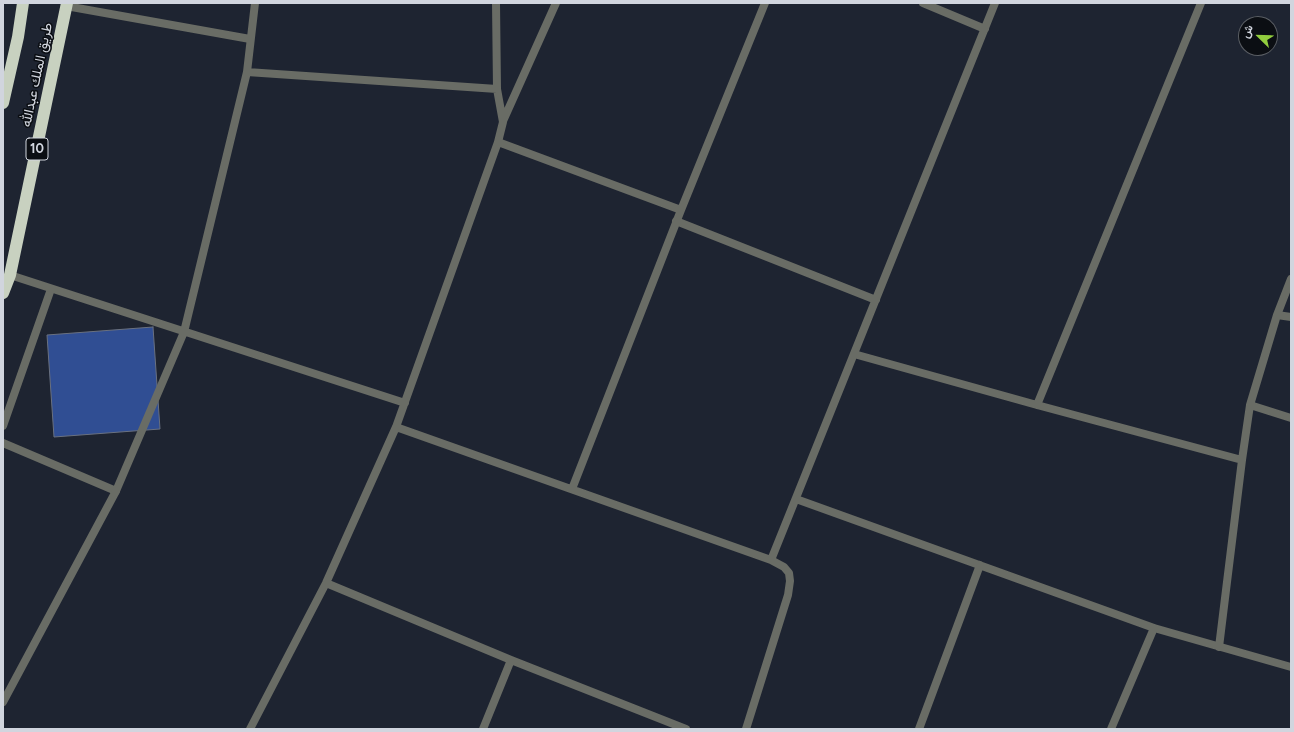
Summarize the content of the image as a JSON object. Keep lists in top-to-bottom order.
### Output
{
  "streets": {
    "highway": ["طريق الملك عبدالله", "10"]
  },
  "north": "top left"
}
